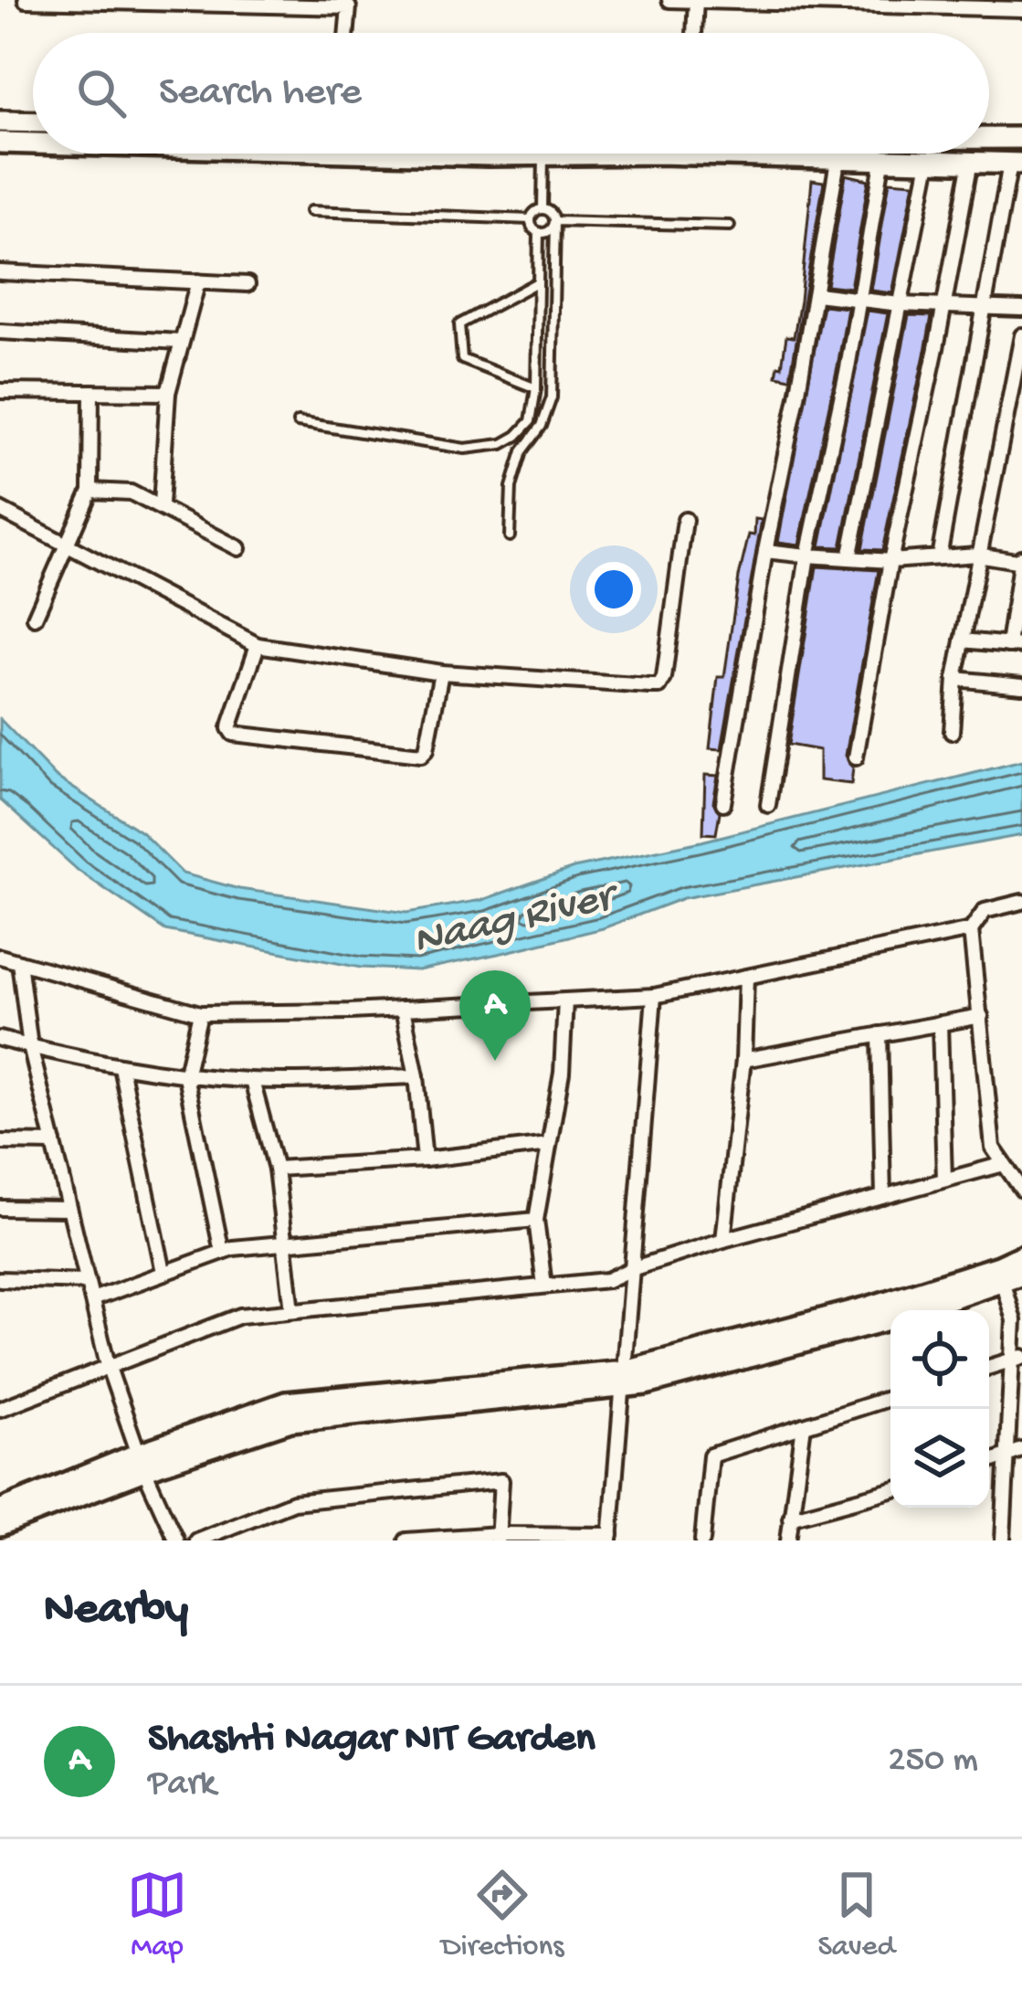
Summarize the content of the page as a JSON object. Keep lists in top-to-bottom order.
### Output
{
  "water": ["Naag River"],
  "page": {
    "search": "Search here",
    "pins": "A",
    "heading": "Nearby",
    "list": [
      {
        "mark": "A",
        "name": "Shashti Nagar NIT Garden",
        "note": "Park",
        "value": "250 m"
      }
    ],
    "nav": ["Map", "Directions", "Saved"]
  }
}
